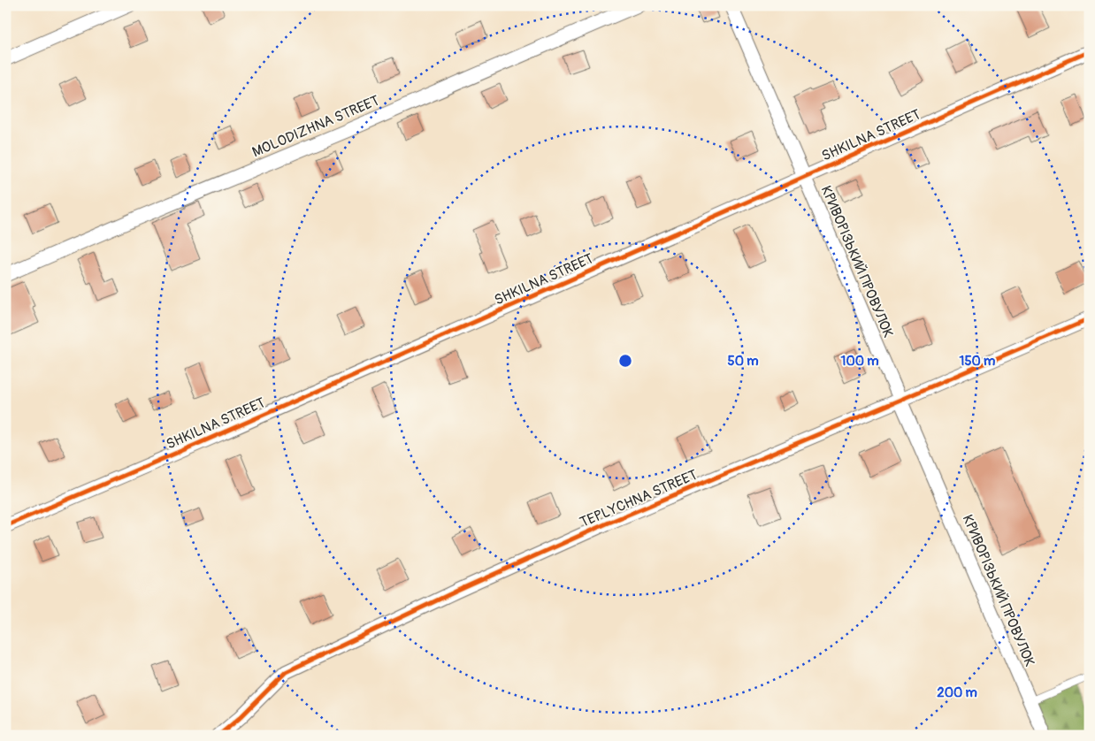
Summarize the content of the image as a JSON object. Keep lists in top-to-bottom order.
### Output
{
  "streets": {
    "street": [
      "MOLODIZHNA STREET",
      "SHKILNA STREET",
      "КРИВОРІЗЬКИЙ ПРОВУЛОК",
      "TEPLYCHNA STREET"
    ]
  },
  "crossings": [
    ["SHKILNA STREET", "КРИВОРІЗЬКИЙ ПРОВУЛОК"],
    ["КРИВОРІЗЬКИЙ ПРОВУЛОК", "TEPLYCHNA STREET"]
  ],
  "rings": [
    "50 m",
    "100 m",
    "150 m",
    "200 m"
  ]
}
